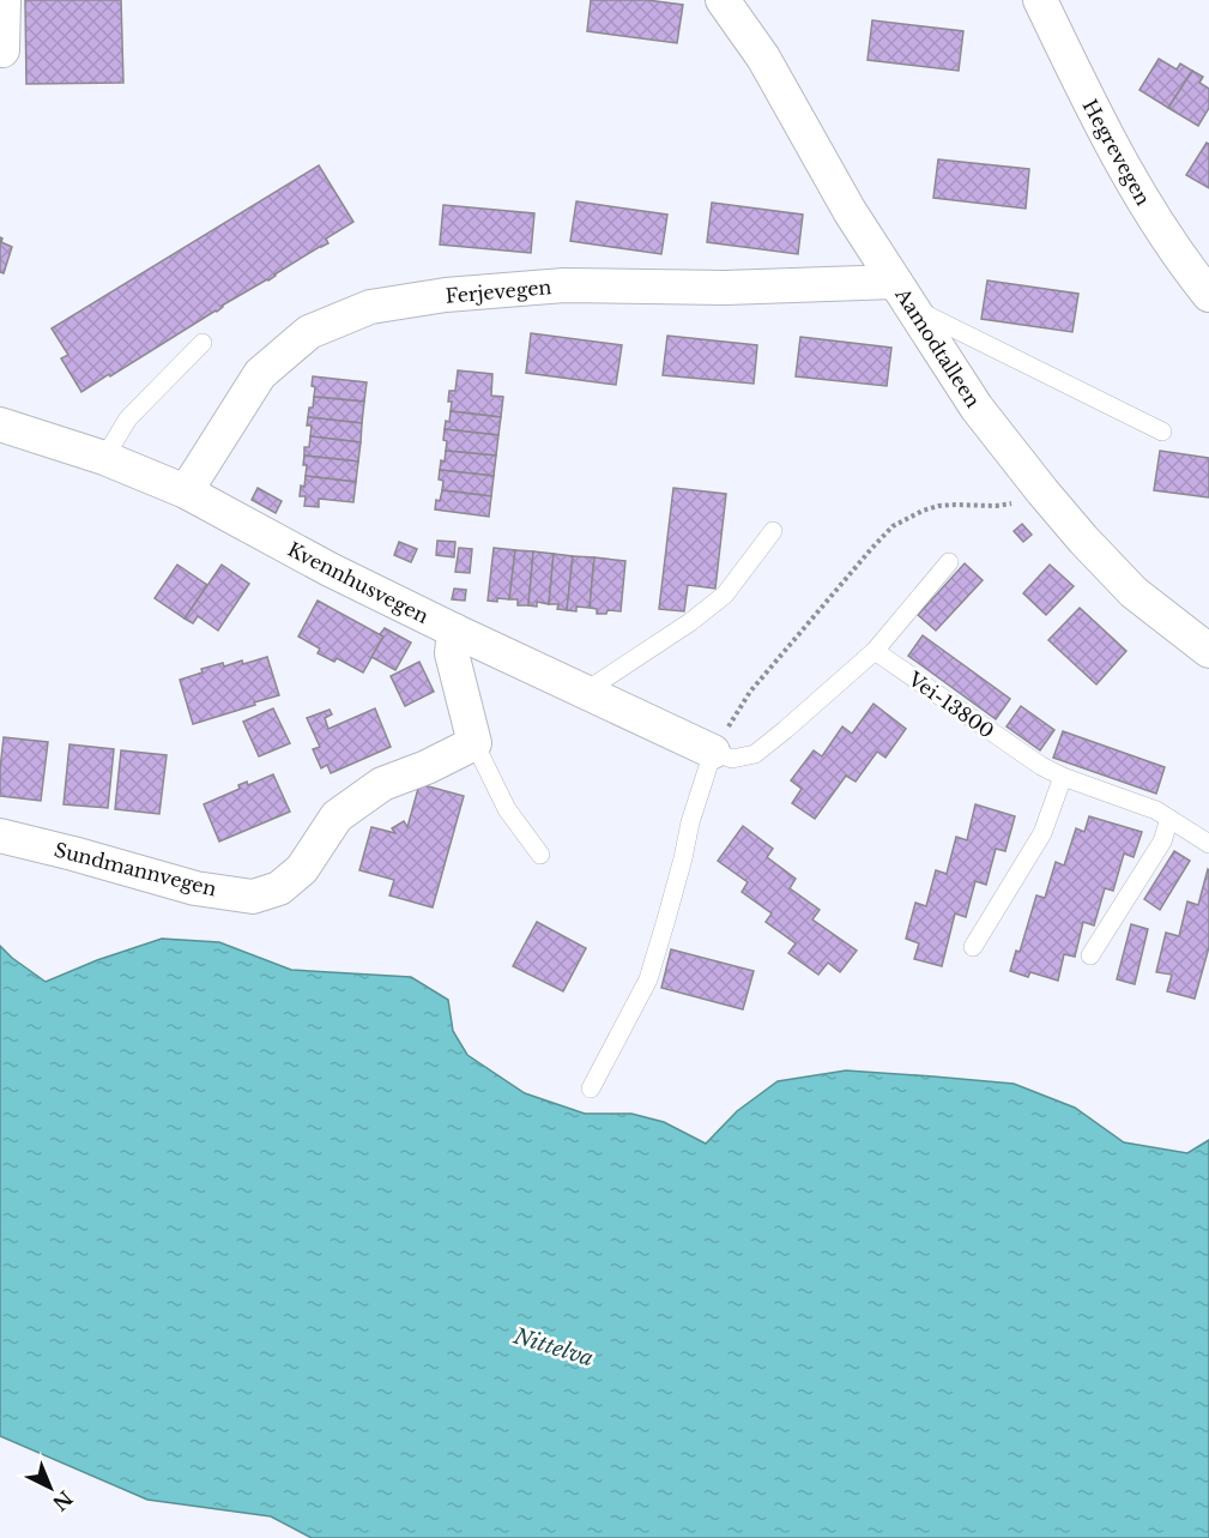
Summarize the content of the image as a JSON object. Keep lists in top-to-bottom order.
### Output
{
  "streets": {
    "street": [
      "Hegrevegen",
      "Ferjevegen",
      "Aamodtalleen",
      "Kvennhusvegen",
      "Sundmannvegen"
    ],
    "lane": ["Vei-13800"]
  },
  "crossings": [
    ["Ferjevegen", "Aamodtalleen"],
    ["Ferjevegen", "Kvennhusvegen"]
  ],
  "water": ["Nittelva"],
  "north": "bottom right"
}
